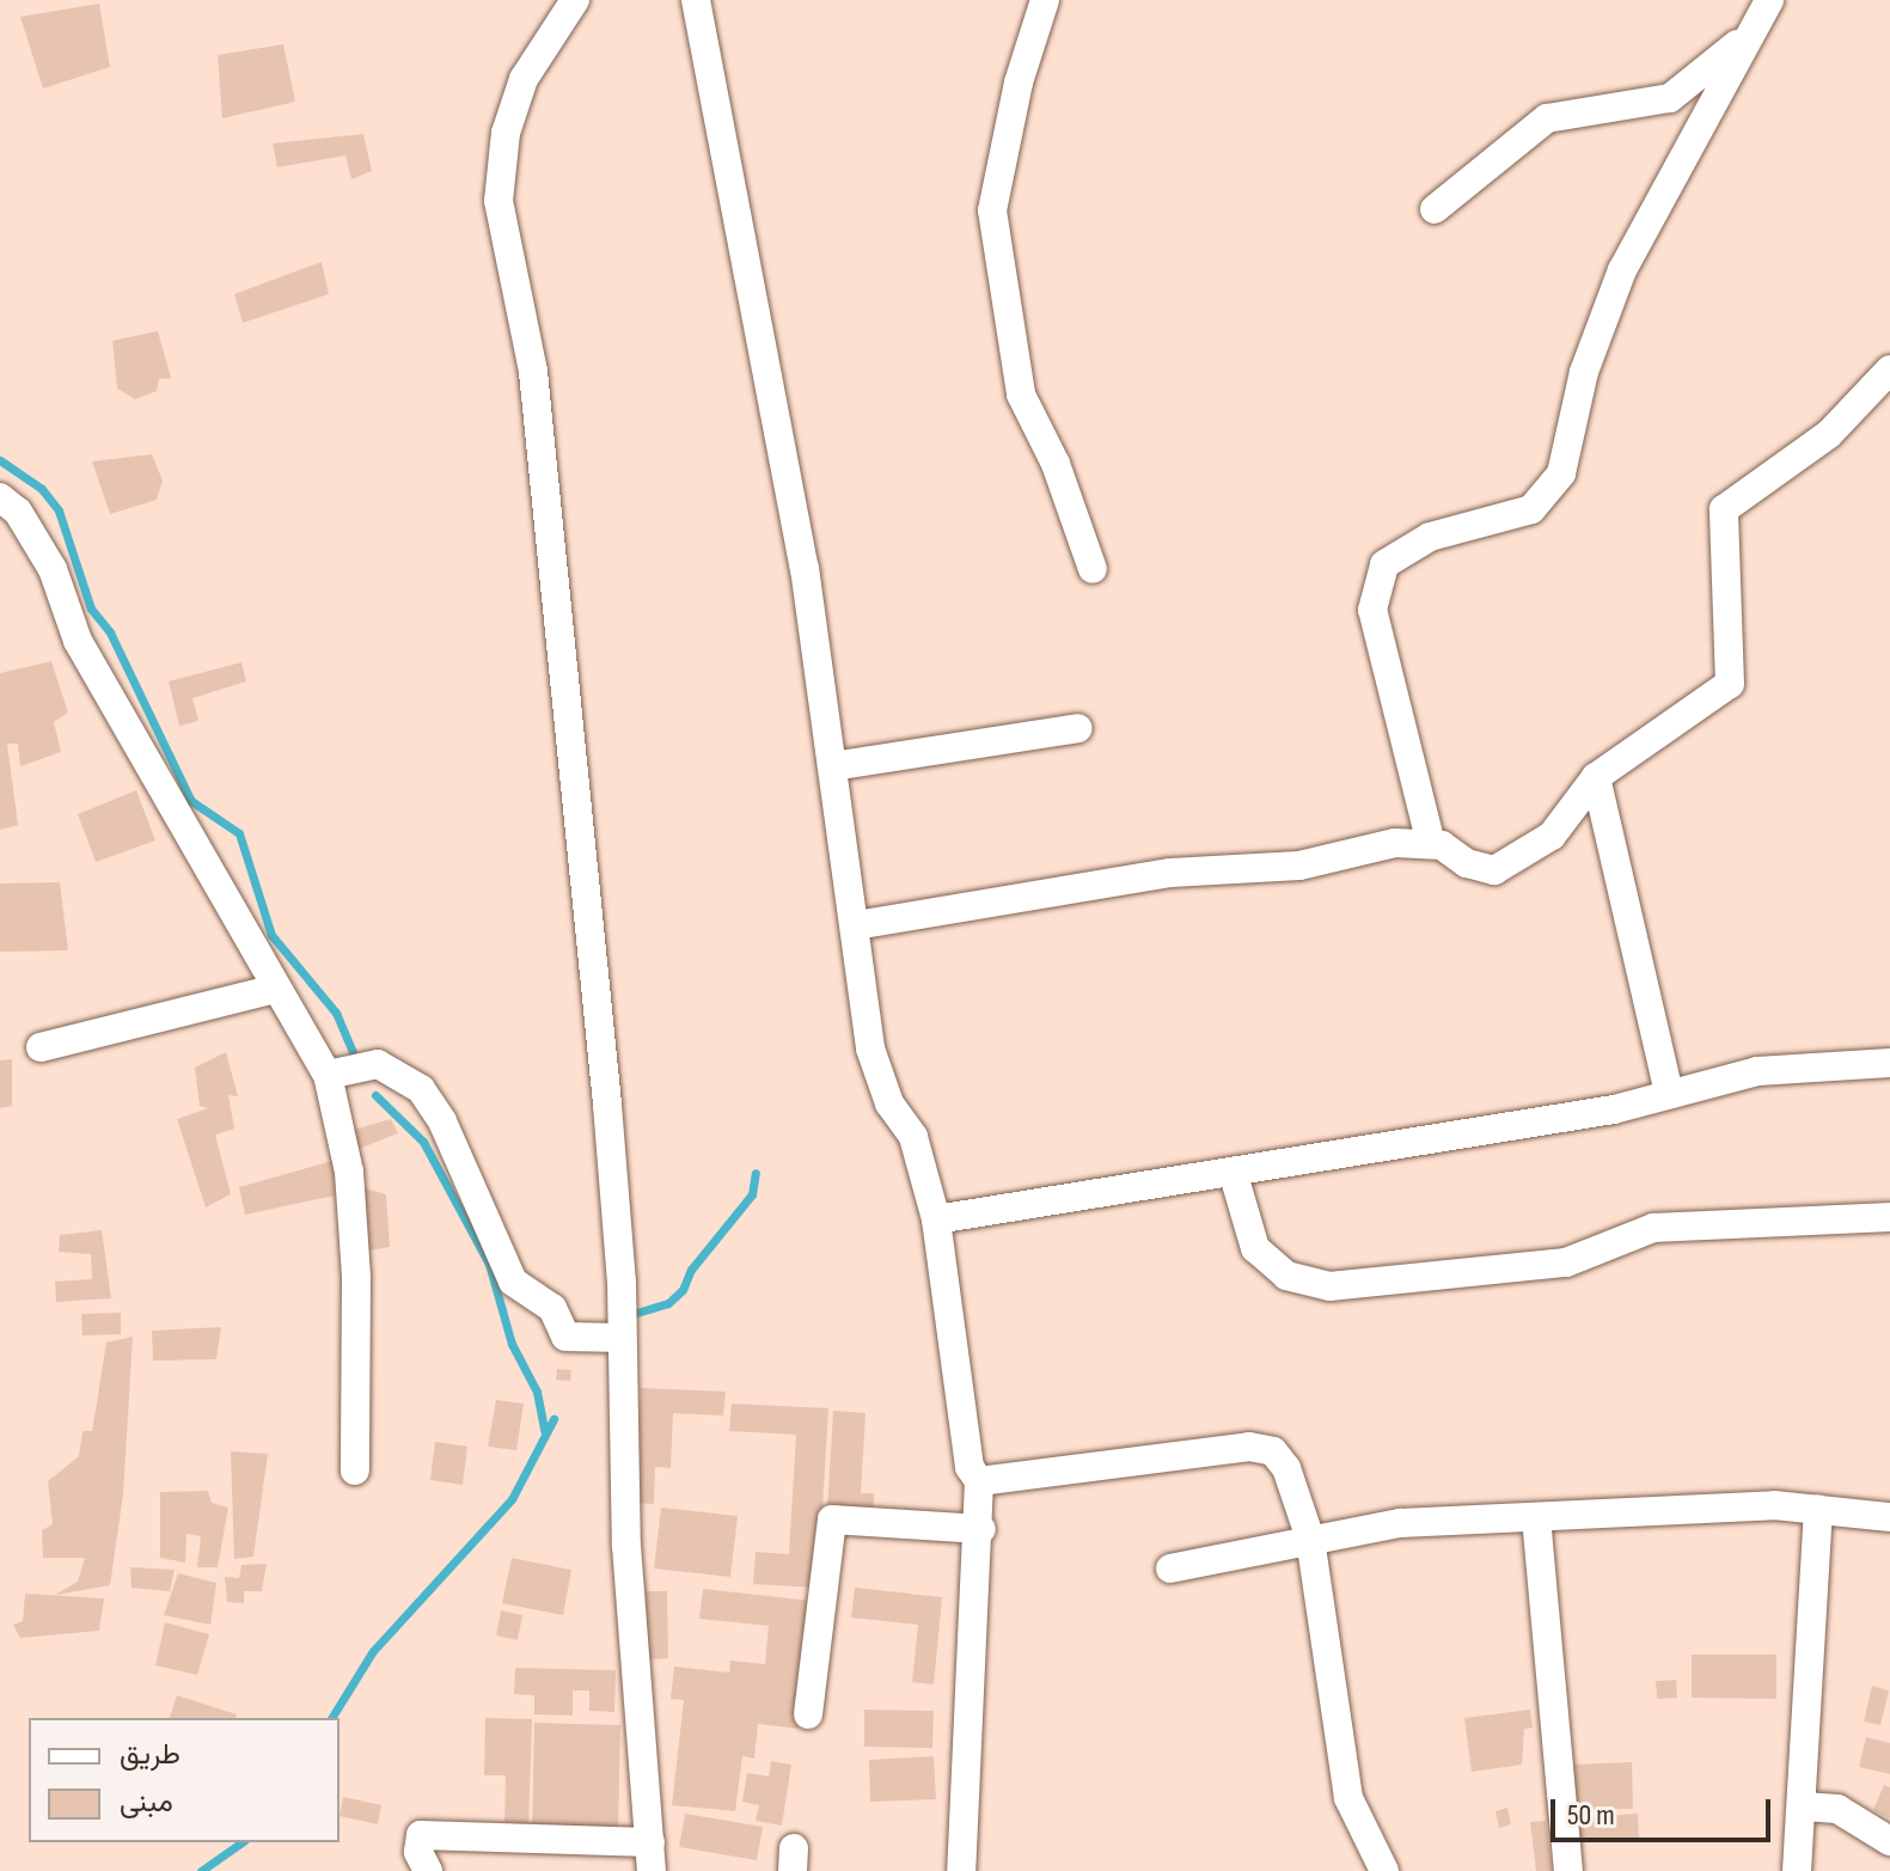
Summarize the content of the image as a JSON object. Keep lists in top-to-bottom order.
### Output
{
  "legend": ["طريق", "مبنى"],
  "scale_bar": "50 m"
}
